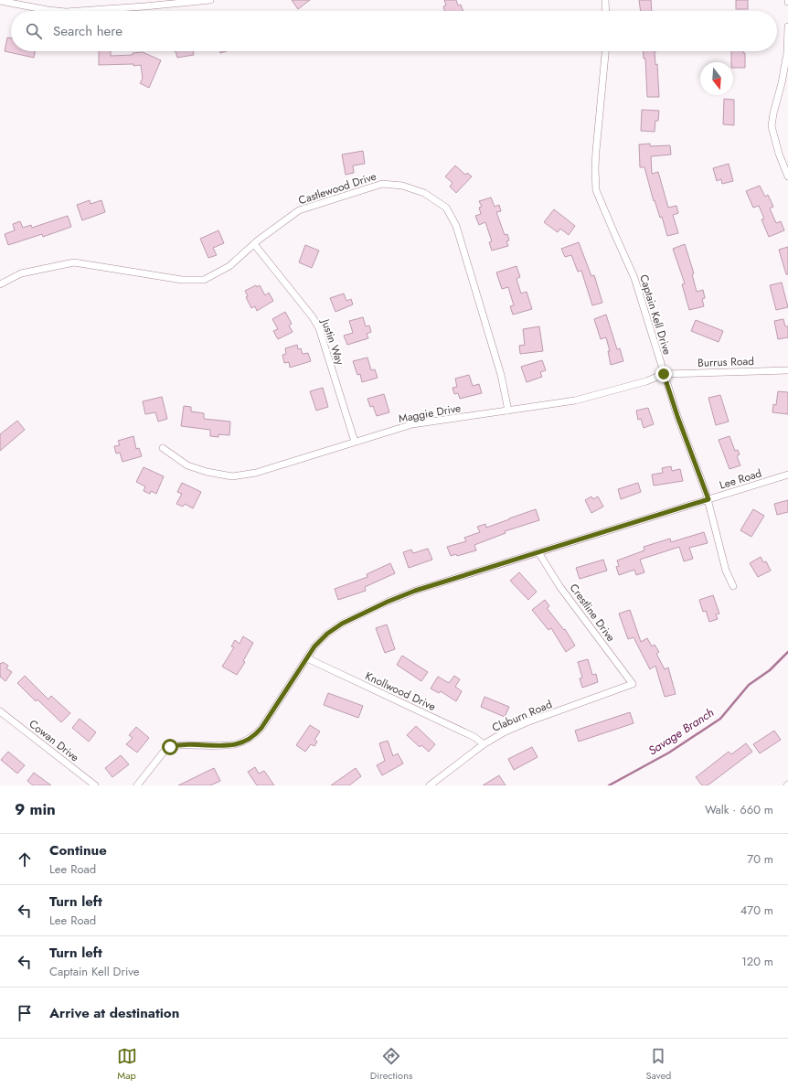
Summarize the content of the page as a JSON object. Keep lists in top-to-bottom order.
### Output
{
  "streets": {
    "street": [
      "Castlewood Drive",
      "Captain Kell Drive",
      "Justin Way",
      "Burrus Road",
      "Maggie Drive",
      "Lee Road",
      "Crestline Drive",
      "Knollwood Drive",
      "Claburn Road",
      "Cowan Drive"
    ]
  },
  "crossings": [
    ["Castlewood Drive", "Justin Way"],
    ["Castlewood Drive", "Maggie Drive"],
    ["Captain Kell Drive", "Burrus Road"],
    ["Captain Kell Drive", "Maggie Drive"],
    ["Captain Kell Drive", "Lee Road"],
    ["Justin Way", "Maggie Drive"],
    ["Burrus Road", "Maggie Drive"],
    ["Lee Road", "Crestline Drive"],
    ["Lee Road", "Knollwood Drive"],
    ["Crestline Drive", "Claburn Road"],
    ["Knollwood Drive", "Claburn Road"]
  ],
  "water": ["Savage Branch"],
  "north": "bottom",
  "page": {
    "search": "Search here",
    "heading": ["9 min", "Walk · 660 m"],
    "list": [
      ["Continue", "Lee Road", "70 m"],
      ["Turn left", "Lee Road", "470 m"],
      ["Turn left", "Captain Kell Drive", "120 m"],
      "Arrive at destination"
    ],
    "nav": ["Map", "Directions", "Saved"]
  }
}
